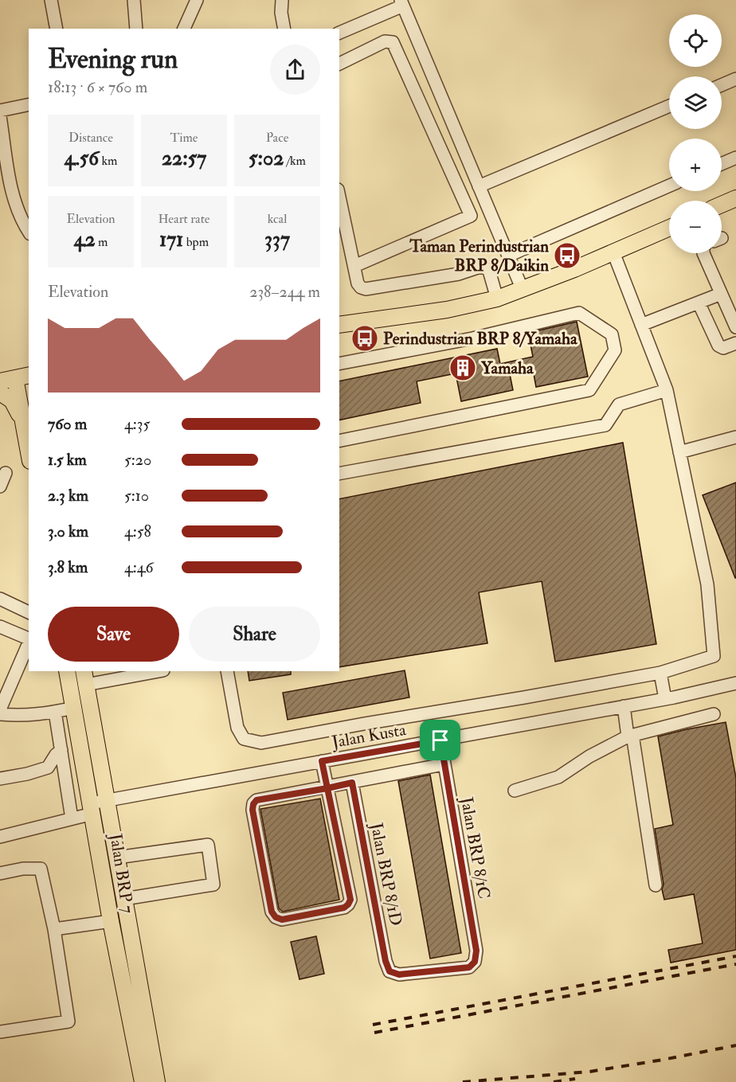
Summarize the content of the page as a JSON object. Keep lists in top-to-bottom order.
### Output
{
  "streets": {
    "main road": ["Jalan BRP 7"],
    "street": ["Jalan Kusta", "Jalan BRP 8/1C", "Jalan BRP 8/1D"]
  },
  "crossings": [
    ["Jalan Kusta", "Jalan BRP 8/1C"],
    ["Jalan Kusta", "Jalan BRP 7"],
    ["Jalan BRP 8/1C", "Jalan BRP 8/1D"]
  ],
  "places": {
    "bus stop": ["Taman Perindustrian BRP 8/Daikin", "Perindustrian BRP 8/Yamaha"],
    "building": ["Yamaha"]
  },
  "page": {
    "map_buttons": ["+", "−"],
    "heading": ["Evening run", "18:13 · 6 × 760 m"],
    "stats": [
      ["Distance", "4.56 km"],
      ["Time", "22:57"],
      ["Pace", "5:02 /km"],
      ["Elevation", "42 m"],
      ["Heart rate", "171 bpm"],
      ["kcal", "337"]
    ],
    "chart": ["Elevation", "238–244 m"],
    "list": [
      {
        "name": "760 m",
        "note": "4:35"
      },
      {
        "name": "1.5 km",
        "note": "5:20"
      },
      {
        "name": "2.3 km",
        "note": "5:10"
      },
      {
        "name": "3.0 km",
        "note": "4:58"
      },
      {
        "name": "3.8 km",
        "note": "4:46"
      }
    ],
    "buttons": ["Save", "Share"]
  }
}
